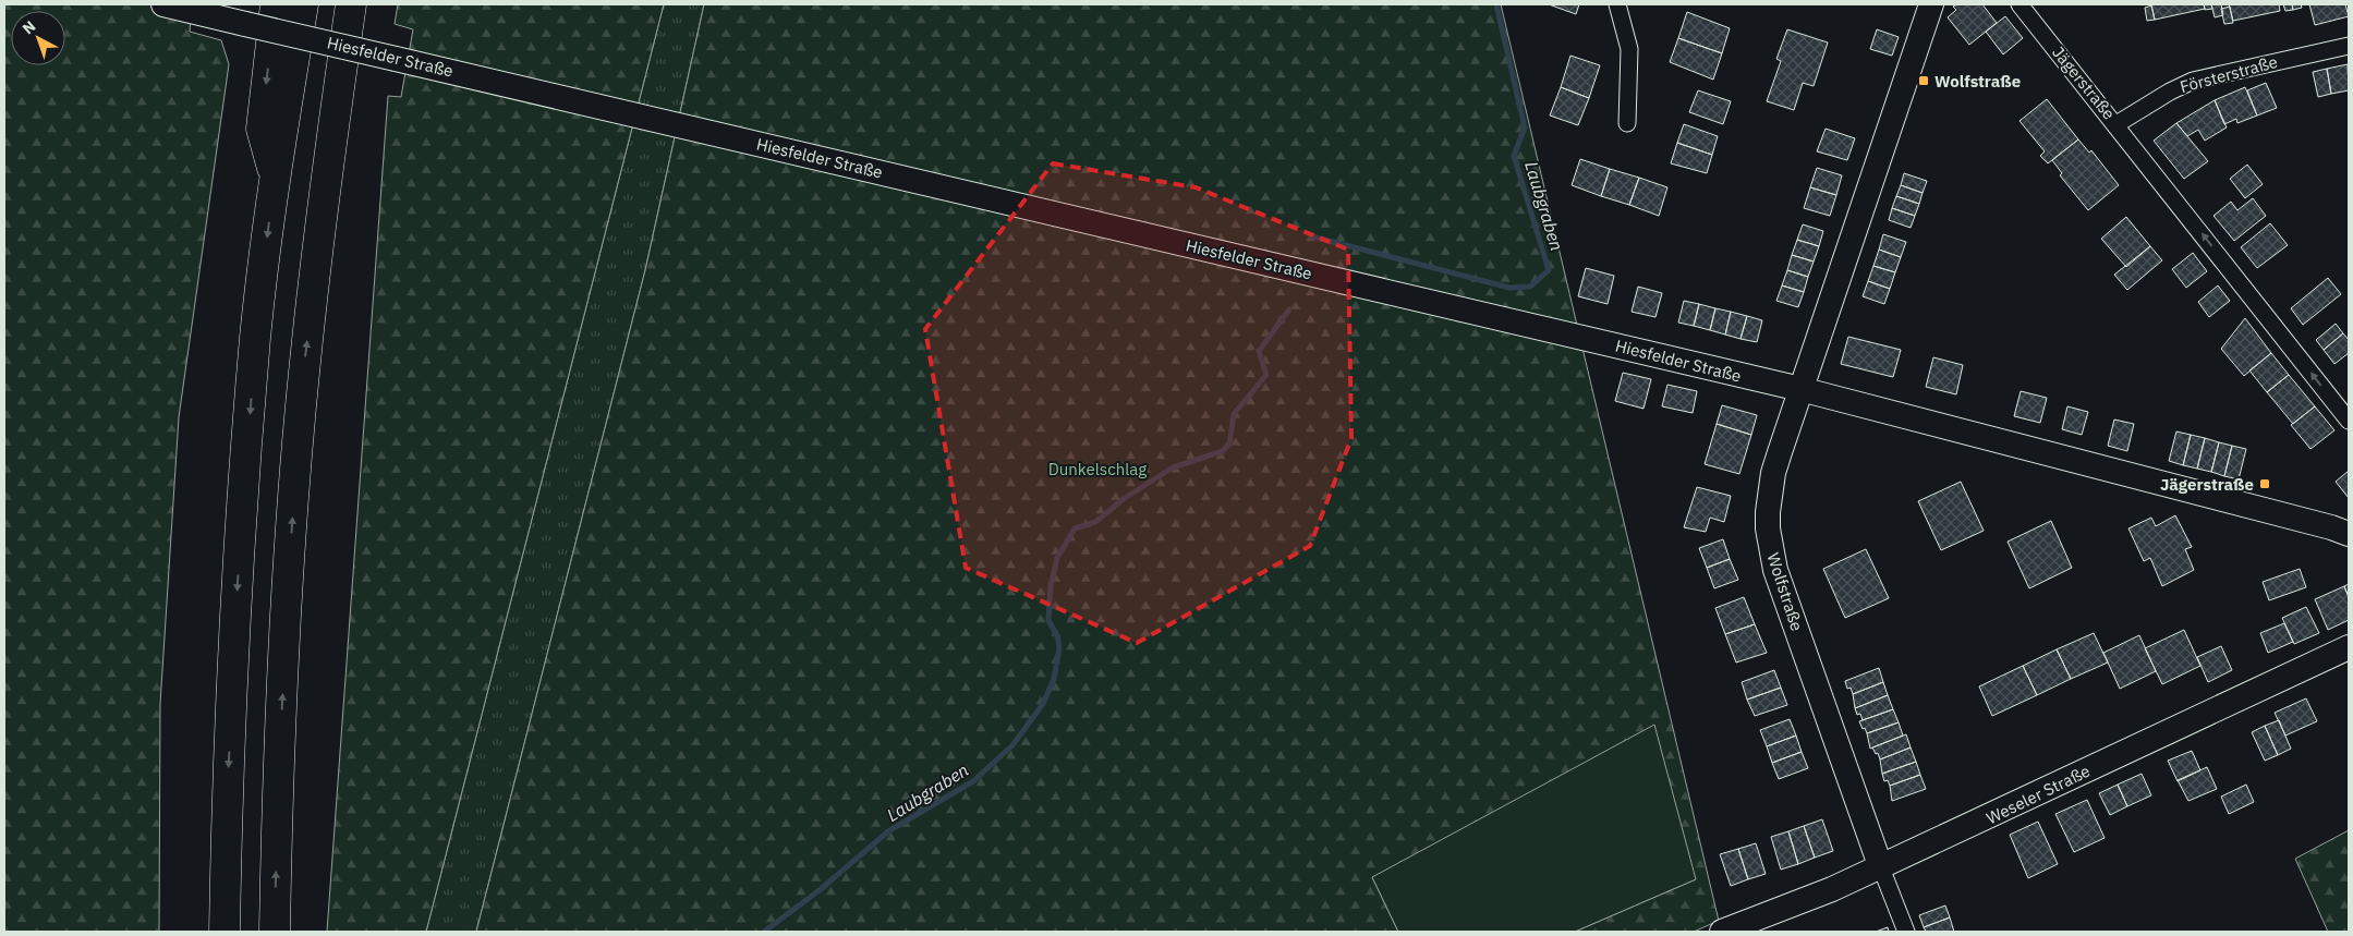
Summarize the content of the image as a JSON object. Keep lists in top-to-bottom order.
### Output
{
  "streets": {
    "street": [
      "Hiesfelder Straße",
      "Försterstraße",
      "Jägerstraße",
      "Wolfstraße",
      "Weseler Straße"
    ]
  },
  "crossings": [
    ["Hiesfelder Straße", "Wolfstraße"],
    ["Försterstraße", "Jägerstraße"],
    ["Wolfstraße", "Weseler Straße"]
  ],
  "one_way": ["Jägerstraße"],
  "water": ["Laubgraben"],
  "parks": ["Dunkelschlag"],
  "places": {
    "transit": ["Wolfstraße", "Jägerstraße"]
  },
  "north": "top left"
}
